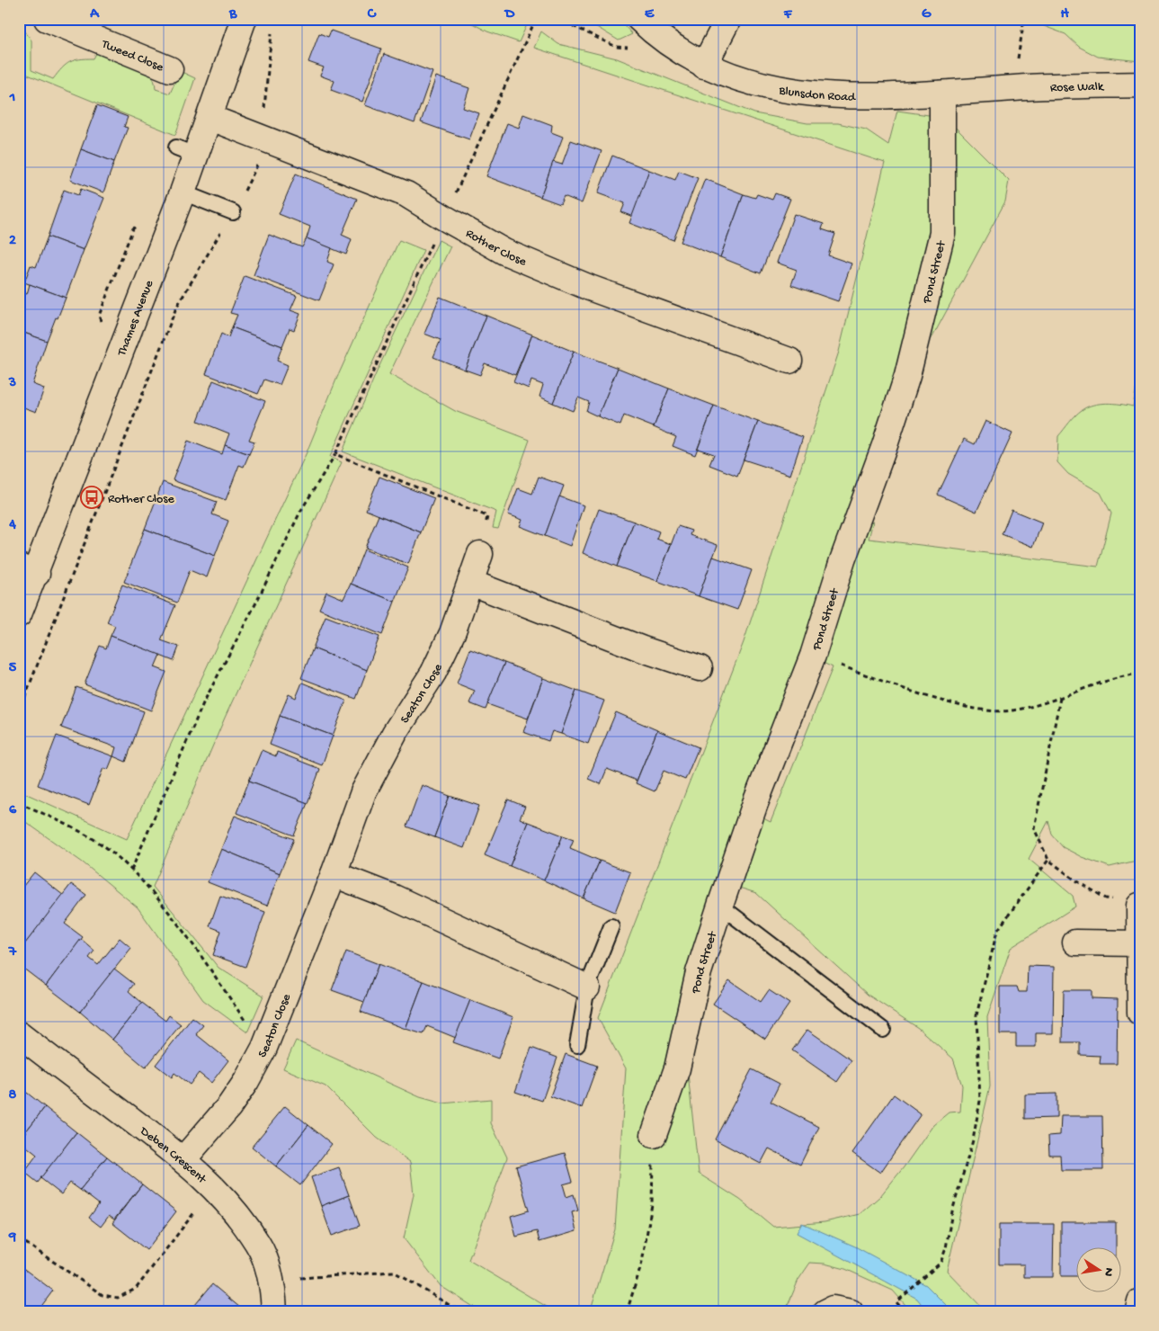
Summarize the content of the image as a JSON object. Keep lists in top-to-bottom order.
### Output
{
  "streets": {
    "street": [
      "Tweed Close",
      "Rose Walk",
      "Blunsdon Road",
      "Rother Close",
      "Pond Street",
      "Thames Avenue",
      "Seaton Close",
      "Deben Crescent"
    ]
  },
  "crossings": [
    ["Rose Walk", "Blunsdon Road"],
    ["Blunsdon Road", "Pond Street"],
    ["Rother Close", "Thames Avenue"],
    ["Seaton Close", "Deben Crescent"]
  ],
  "places": {
    "bus stop": ["Rother Close"]
  },
  "north": "right",
  "grid": {
    "columns": [
      "A",
      "B",
      "C",
      "D",
      "E",
      "F",
      "G",
      "H"
    ],
    "rows": [
      "1",
      "2",
      "3",
      "4",
      "5",
      "6",
      "7",
      "8",
      "9"
    ]
  }
}
